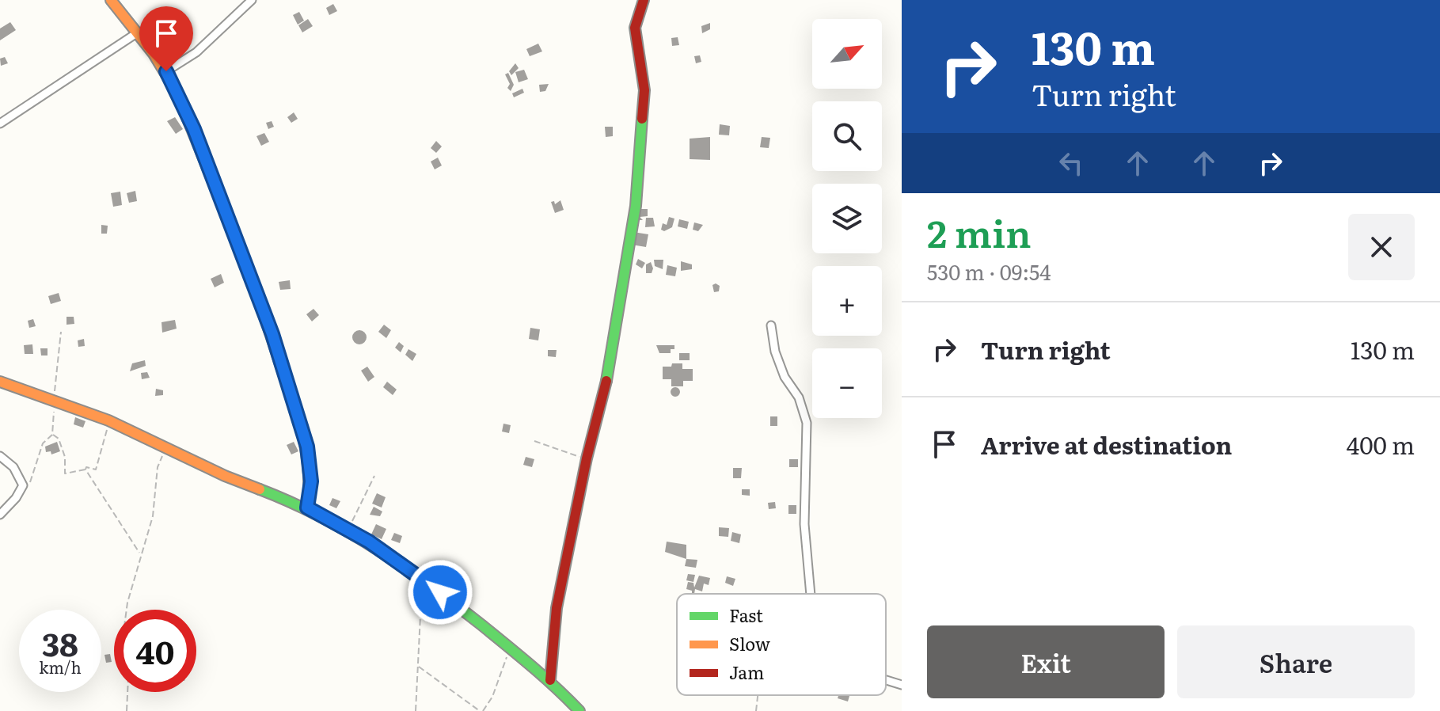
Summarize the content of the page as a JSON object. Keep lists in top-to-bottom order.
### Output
{
  "legend": ["Fast", "Slow", "Jam"],
  "north": "top right",
  "page": {
    "turn": ["130 m", "Turn right"],
    "map_buttons": ["+", "−"],
    "heading": ["2 min", "530 m · 09:54"],
    "list": [
      {
        "name": "Turn right",
        "value": "130 m"
      },
      {
        "name": "Arrive at destination",
        "value": "400 m"
      }
    ],
    "speed": "38 km/h",
    "limit": "40",
    "buttons": ["Exit", "Share"]
  }
}
